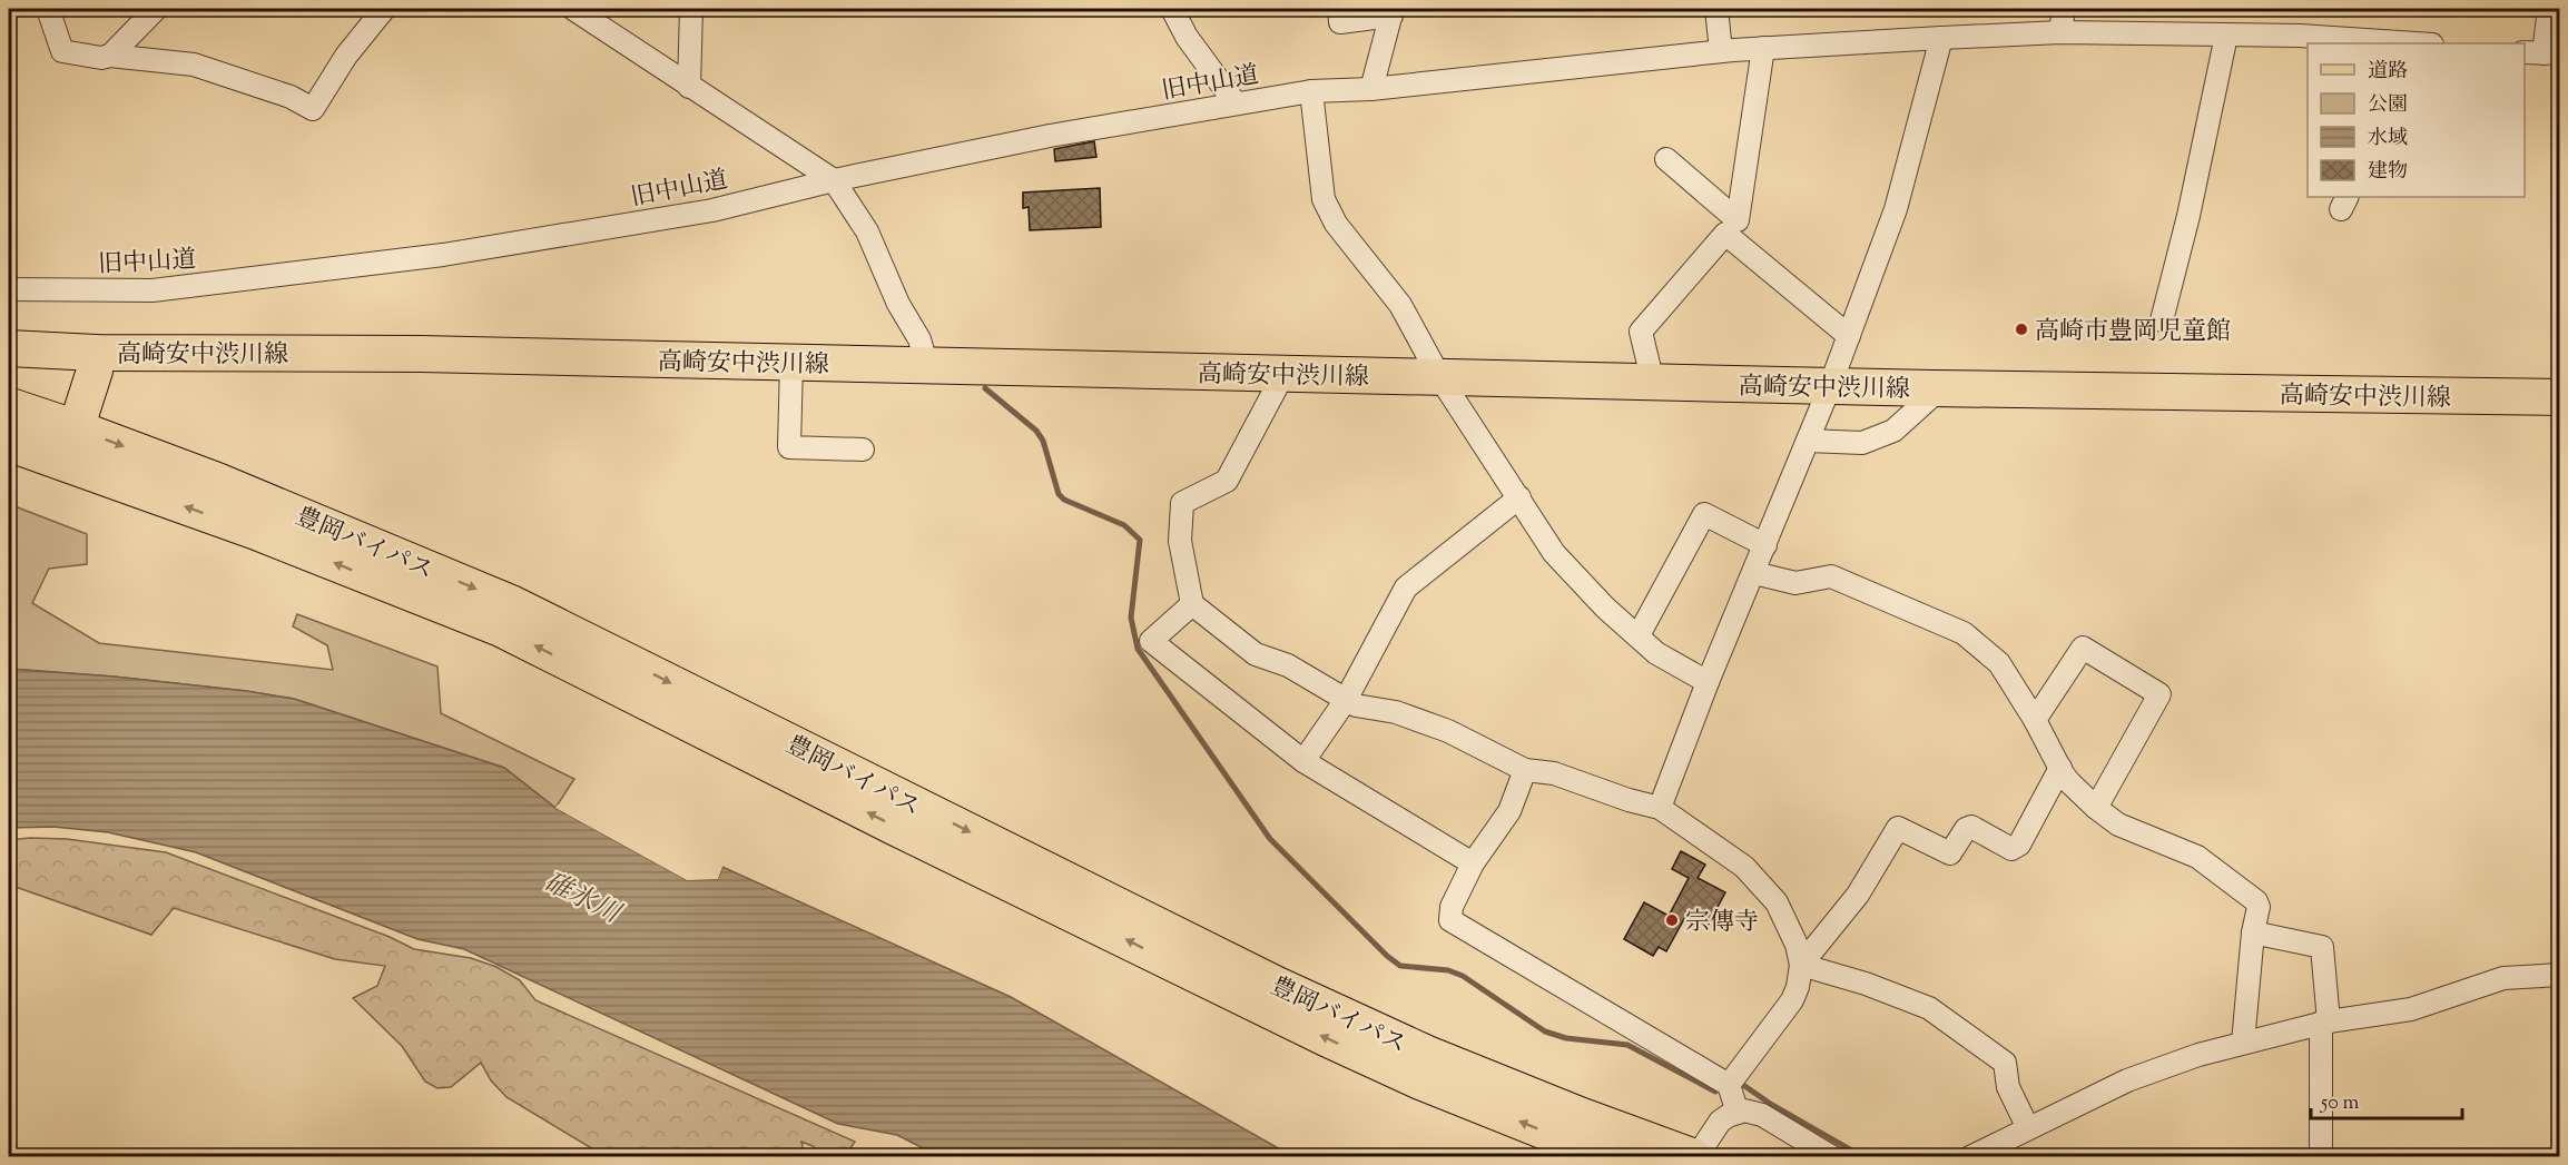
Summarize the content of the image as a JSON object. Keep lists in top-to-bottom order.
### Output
{
  "streets": {
    "highway": ["豊岡バイパス"],
    "main road": ["高崎安中渋川線"],
    "street": ["旧中山道"]
  },
  "water": ["碓氷川"],
  "places": ["高崎市豊岡児童館", "宗傳寺"],
  "legend": [
    "道路",
    "公園",
    "水域",
    "建物"
  ],
  "scale_bar": "50 m"
}
